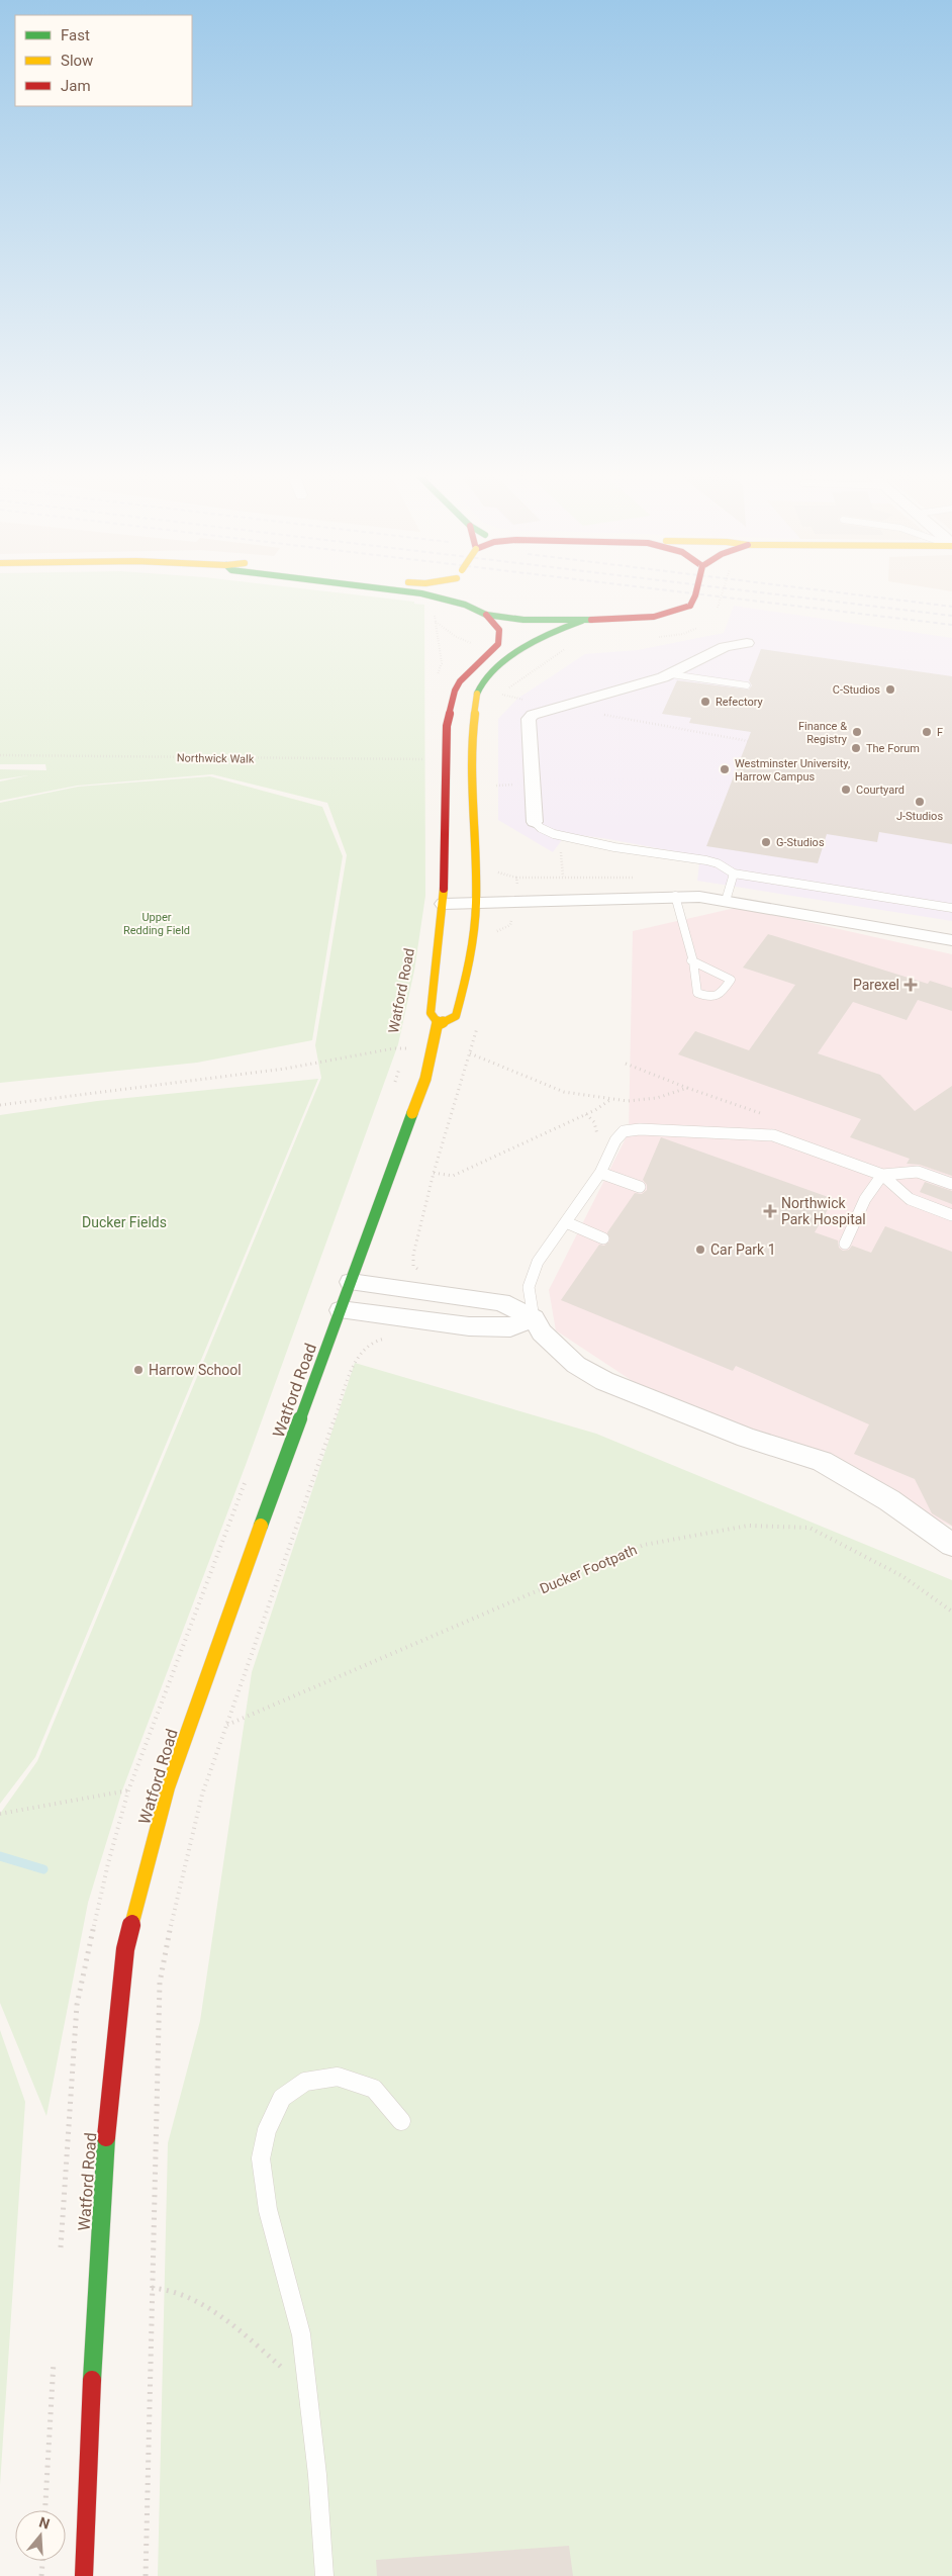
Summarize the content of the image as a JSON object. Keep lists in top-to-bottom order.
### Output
{
  "streets": {
    "main road": ["Watford Road"],
    "path": ["Northwick Walk", "Ducker Footpath"]
  },
  "parks": ["Upper Redding Field", "Ducker Fields"],
  "places": {
    "other": [
      "C-Studios",
      "Refectory",
      "Finance & Registry",
      "F",
      "The Forum",
      "Westminster University, Harrow Campus",
      "Courtyard",
      "J-Studios",
      "G-Studios",
      "Car Park 1",
      "Harrow School"
    ],
    "health": ["Parexel", "Northwick Park Hospital"]
  },
  "legend": ["Fast", "Slow", "Jam"],
  "north": "top"
}
